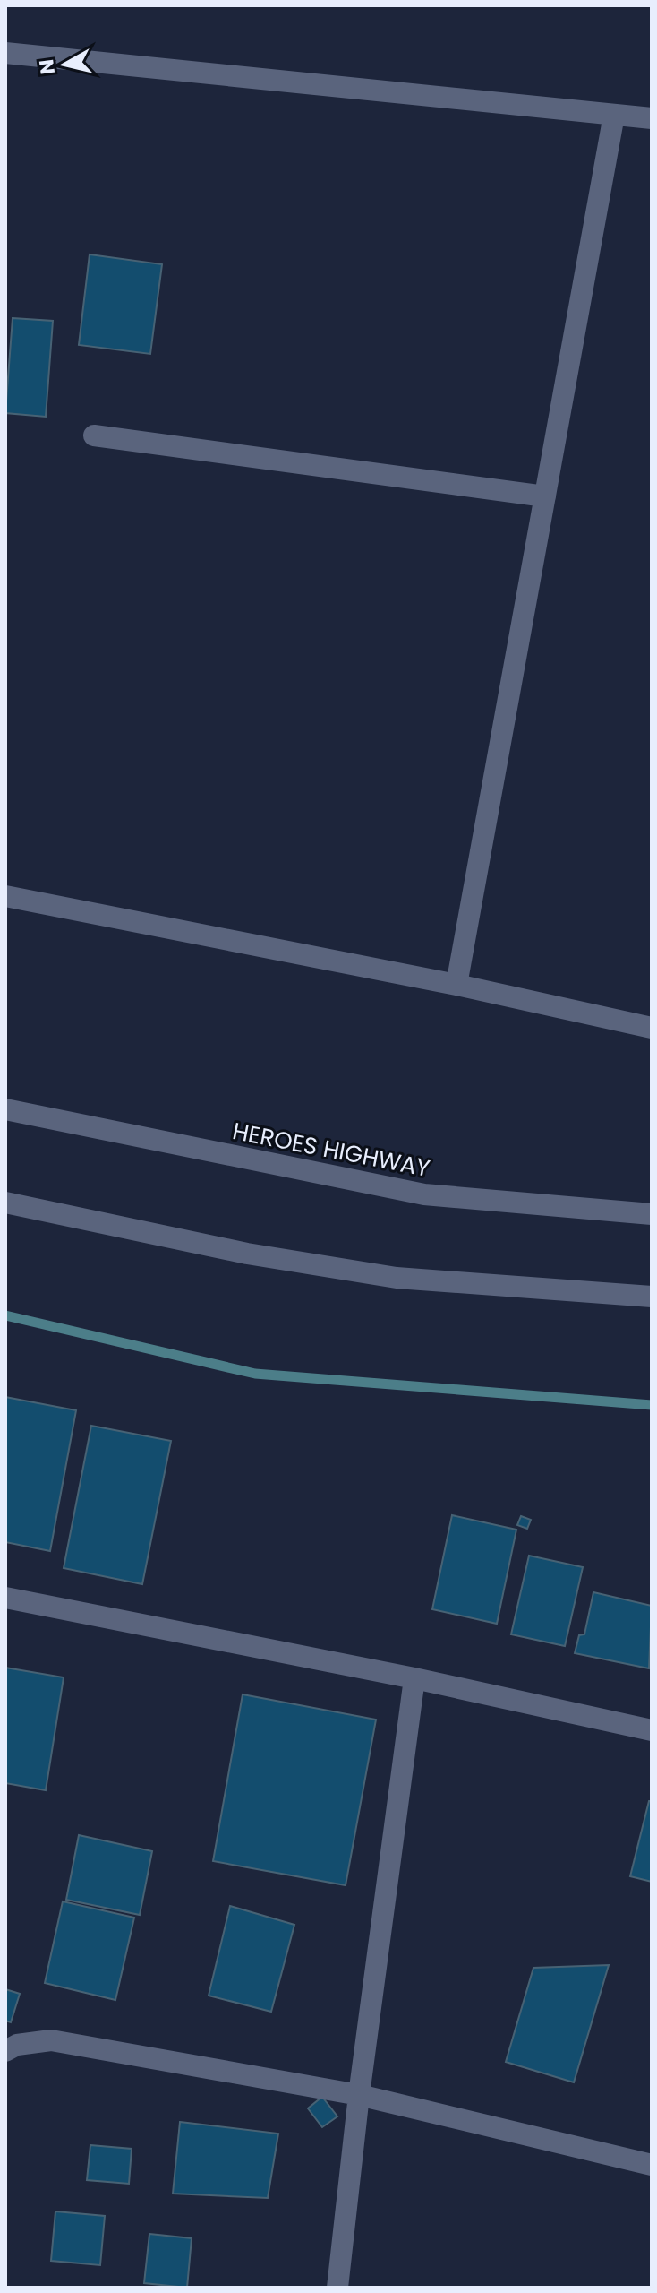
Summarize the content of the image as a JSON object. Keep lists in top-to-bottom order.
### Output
{
  "streets": {
    "street": ["HEROES HIGHWAY"]
  },
  "north": "left"
}
